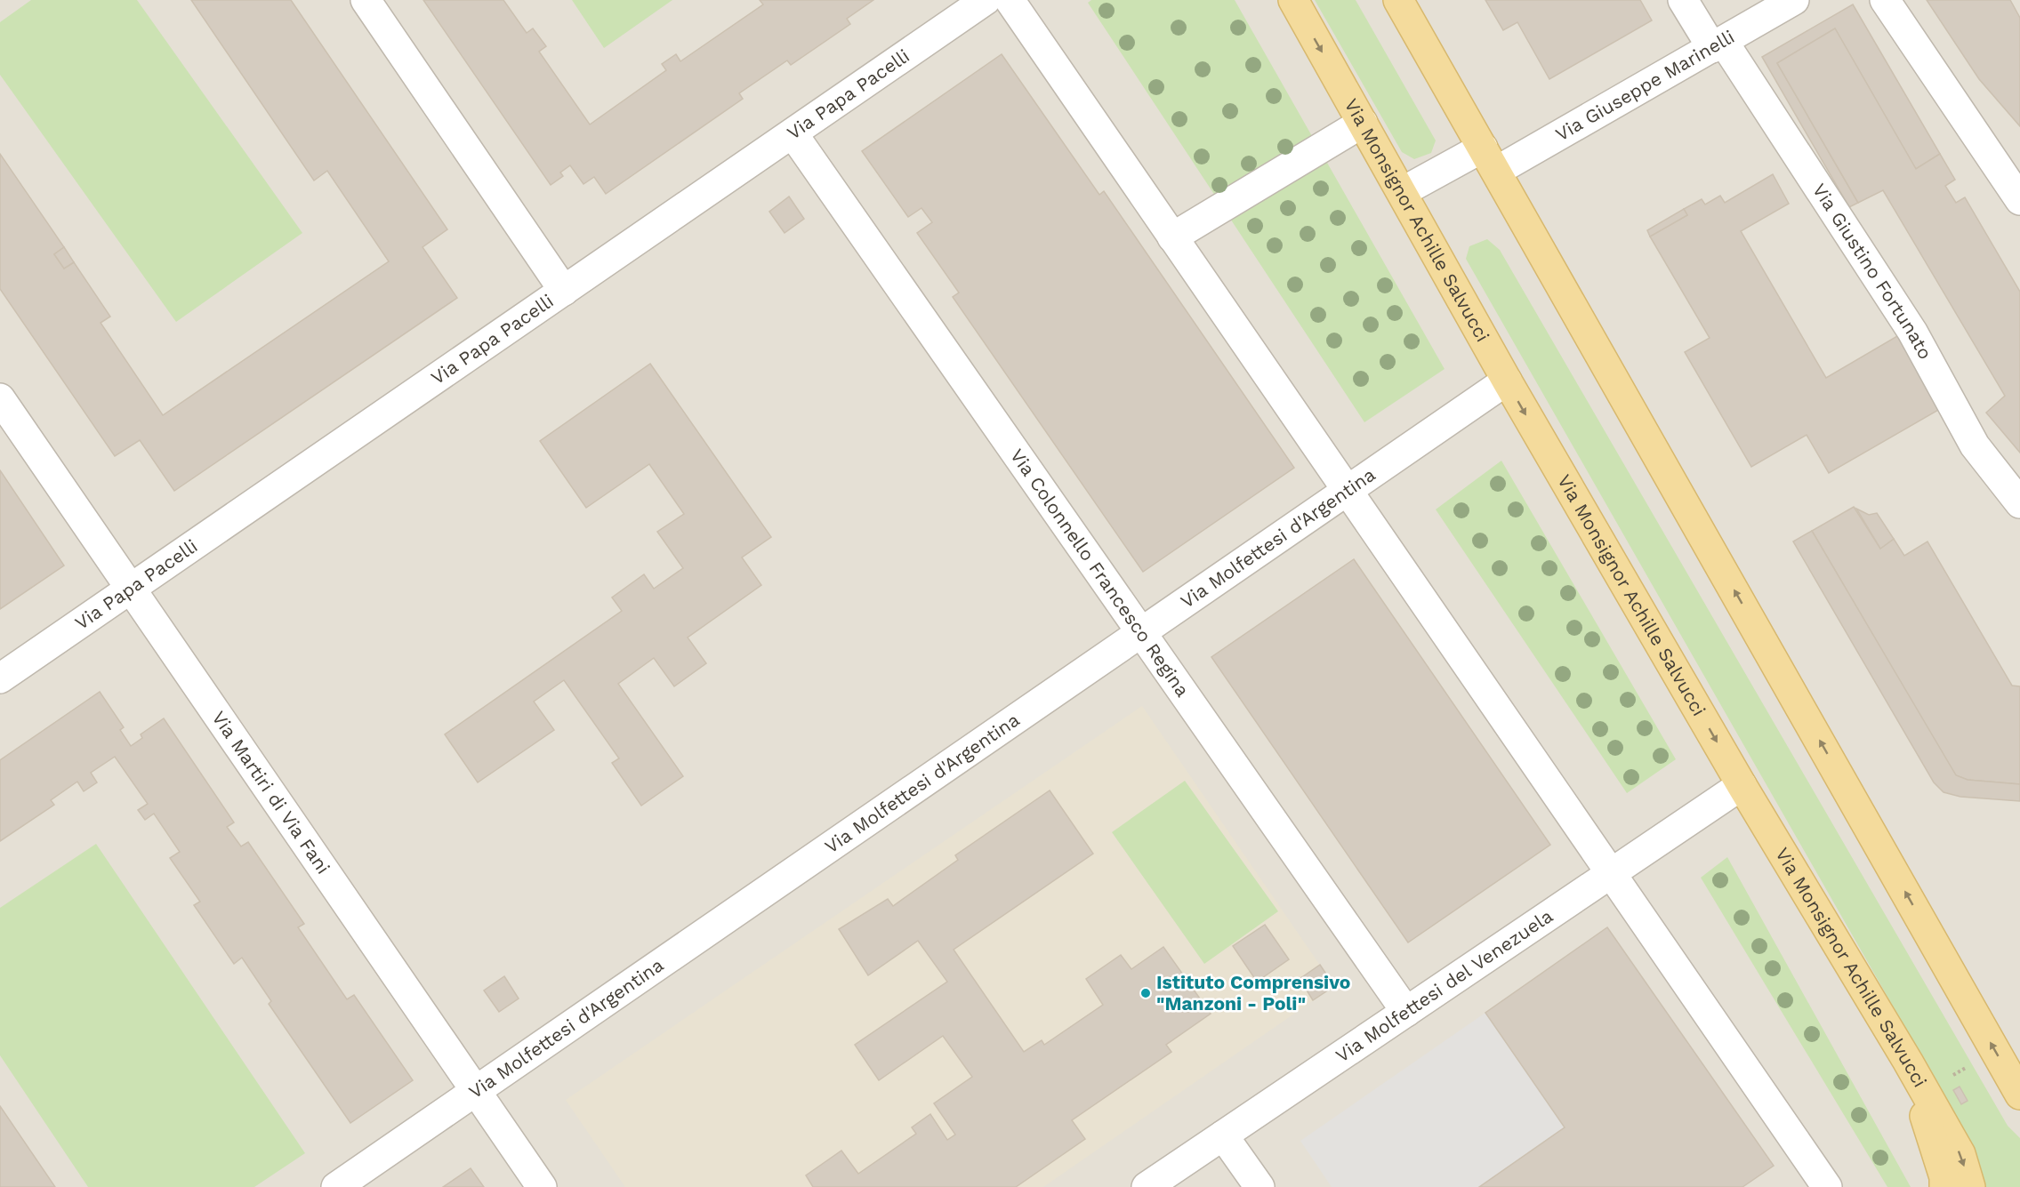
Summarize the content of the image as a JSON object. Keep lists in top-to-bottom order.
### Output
{
  "streets": {
    "main road": ["Via Monsignor Achille Salvucci"],
    "street": [
      "Via Giuseppe Marinelli",
      "Via Papa Pacelli",
      "Via Giustino Fortunato",
      "Via Molfettesi d'Argentina",
      "Via Colonnello Francesco Regina",
      "Via Martiri di Via Fani",
      "Via Molfettesi del Venezuela"
    ]
  },
  "crossings": [
    ["Via Giuseppe Marinelli", "Via Monsignor Achille Salvucci"],
    ["Via Giuseppe Marinelli", "Via Giustino Fortunato"],
    ["Via Papa Pacelli", "Via Colonnello Francesco Regina"],
    ["Via Papa Pacelli", "Via Martiri di Via Fani"],
    ["Via Monsignor Achille Salvucci", "Via Molfettesi d'Argentina"],
    ["Via Monsignor Achille Salvucci", "Via Molfettesi del Venezuela"],
    ["Via Molfettesi d'Argentina", "Via Colonnello Francesco Regina"],
    ["Via Molfettesi d'Argentina", "Via Martiri di Via Fani"],
    ["Via Colonnello Francesco Regina", "Via Molfettesi del Venezuela"]
  ],
  "places": ["Istituto Comprensivo \"Manzoni - Poli\""]
}
